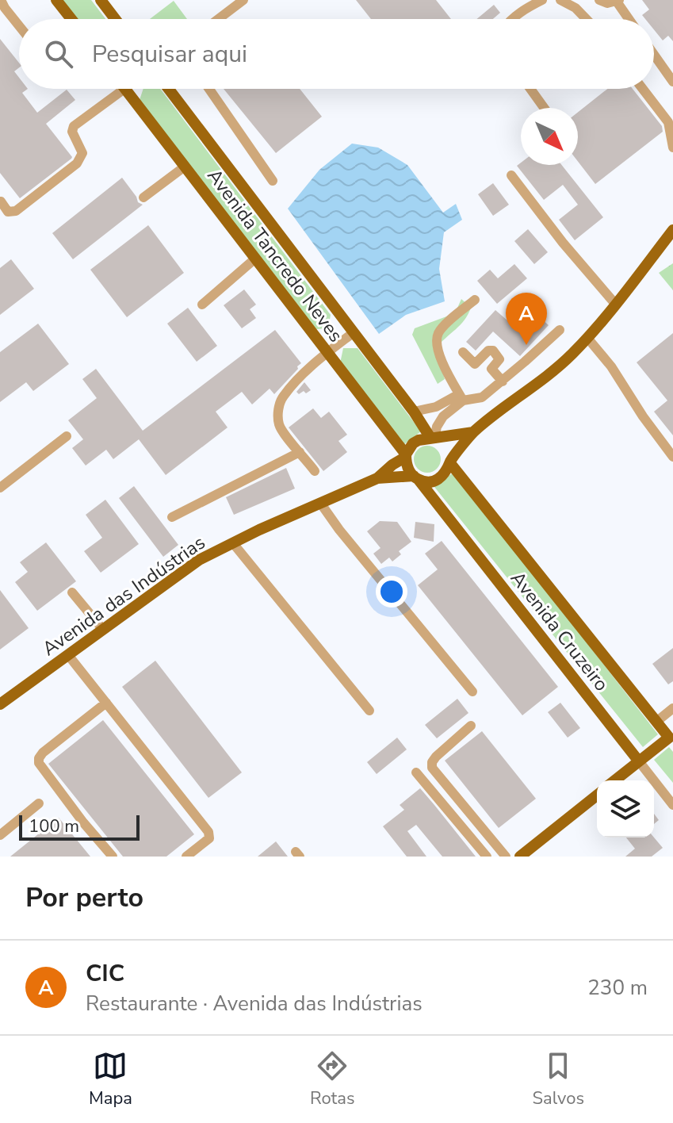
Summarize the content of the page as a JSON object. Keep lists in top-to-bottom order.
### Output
{
  "streets": {
    "main road": ["Avenida Tancredo Neves", "Avenida das Indústrias", "Avenida Cruzeiro"]
  },
  "crossings": [
    ["Avenida Tancredo Neves", "Avenida Cruzeiro"]
  ],
  "scale_bar": "100 m",
  "north": "bottom right",
  "page": {
    "search": "Pesquisar aqui",
    "pins": "A",
    "scale": "100 m",
    "heading": "Por perto",
    "list": [
      {
        "mark": "A",
        "name": "CIC",
        "note": "Restaurante · Avenida das Indústrias",
        "value": "230 m"
      }
    ],
    "nav": ["Mapa", "Rotas", "Salvos"]
  }
}
